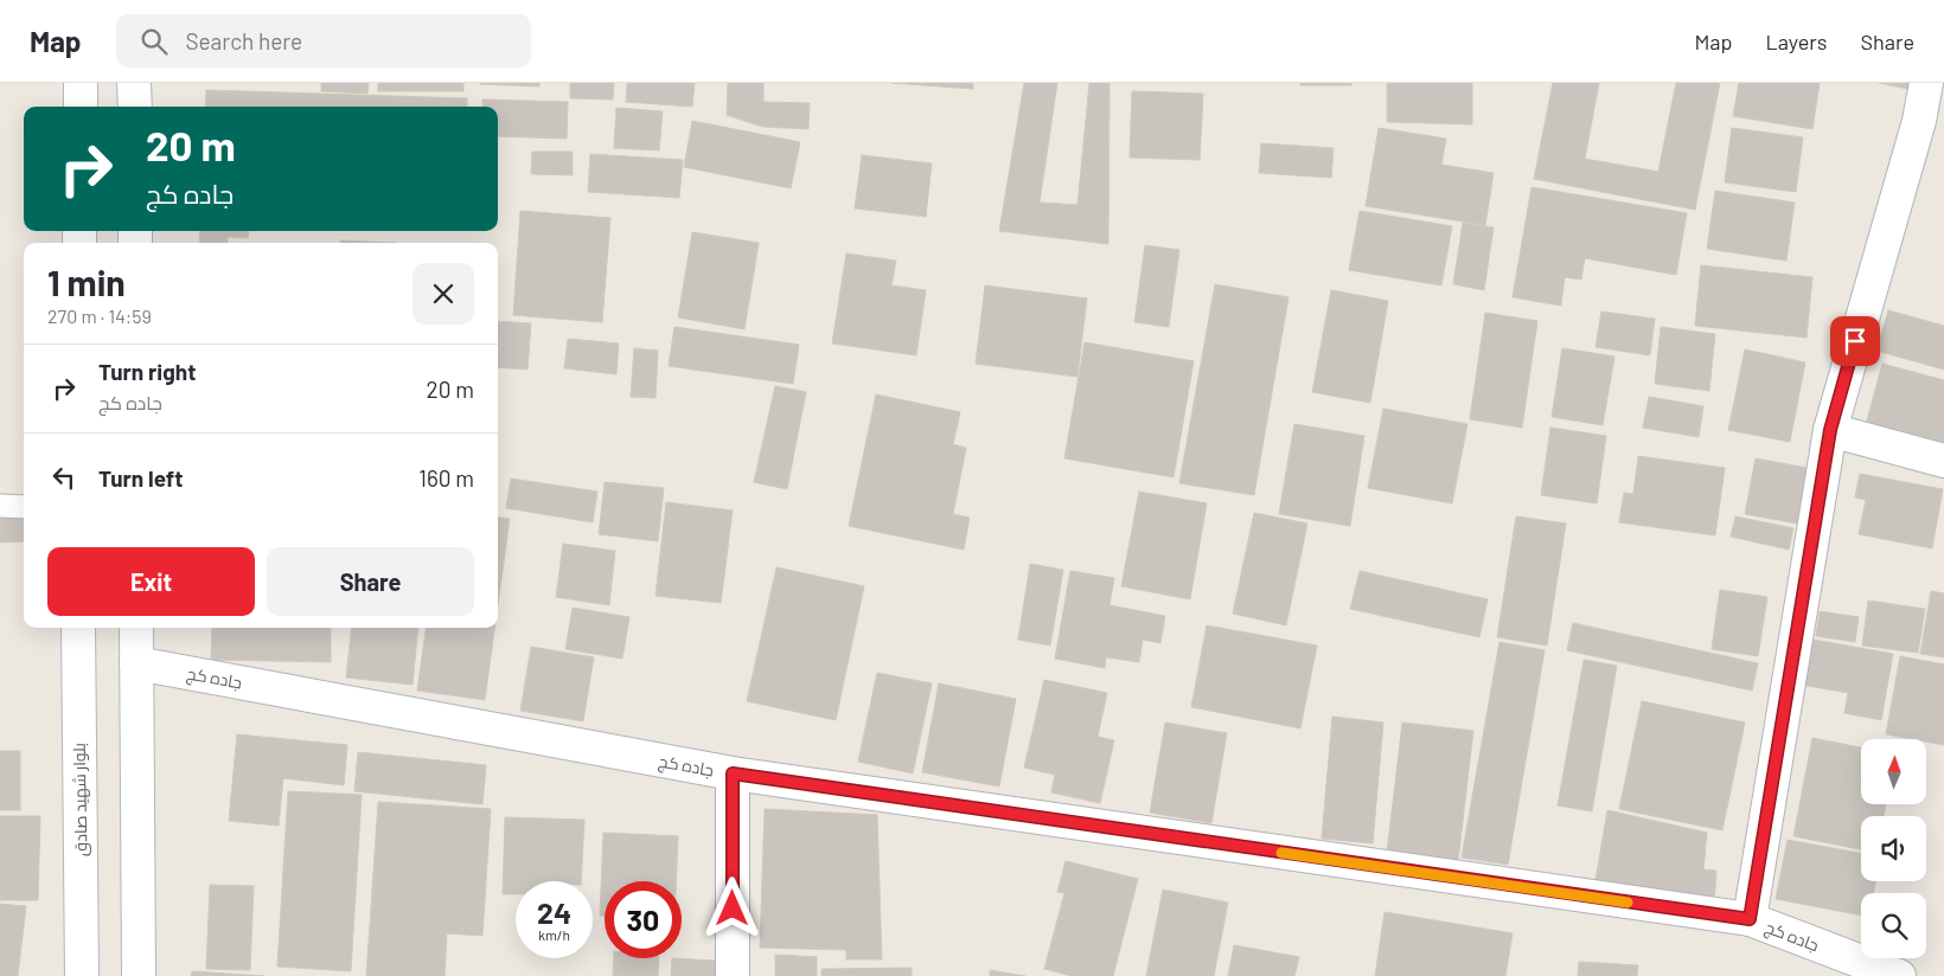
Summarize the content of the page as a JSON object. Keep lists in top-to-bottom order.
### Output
{
  "streets": {
    "street": ["جاده کج", "بلوار شهید صادق"]
  },
  "north": "top",
  "page": {
    "header": "Map",
    "search": "Search here",
    "nav": ["Map", "Layers", "Share"],
    "turn": ["20 m", "جاده کج"],
    "heading": ["1 min", "270 m · 14:59"],
    "list": [
      {
        "name": "Turn right",
        "note": "جاده کج",
        "value": "20 m"
      },
      {
        "name": "Turn left",
        "value": "160 m"
      }
    ],
    "buttons": ["Exit", "Share"],
    "speed": "24 km/h",
    "limit": "30"
  }
}
